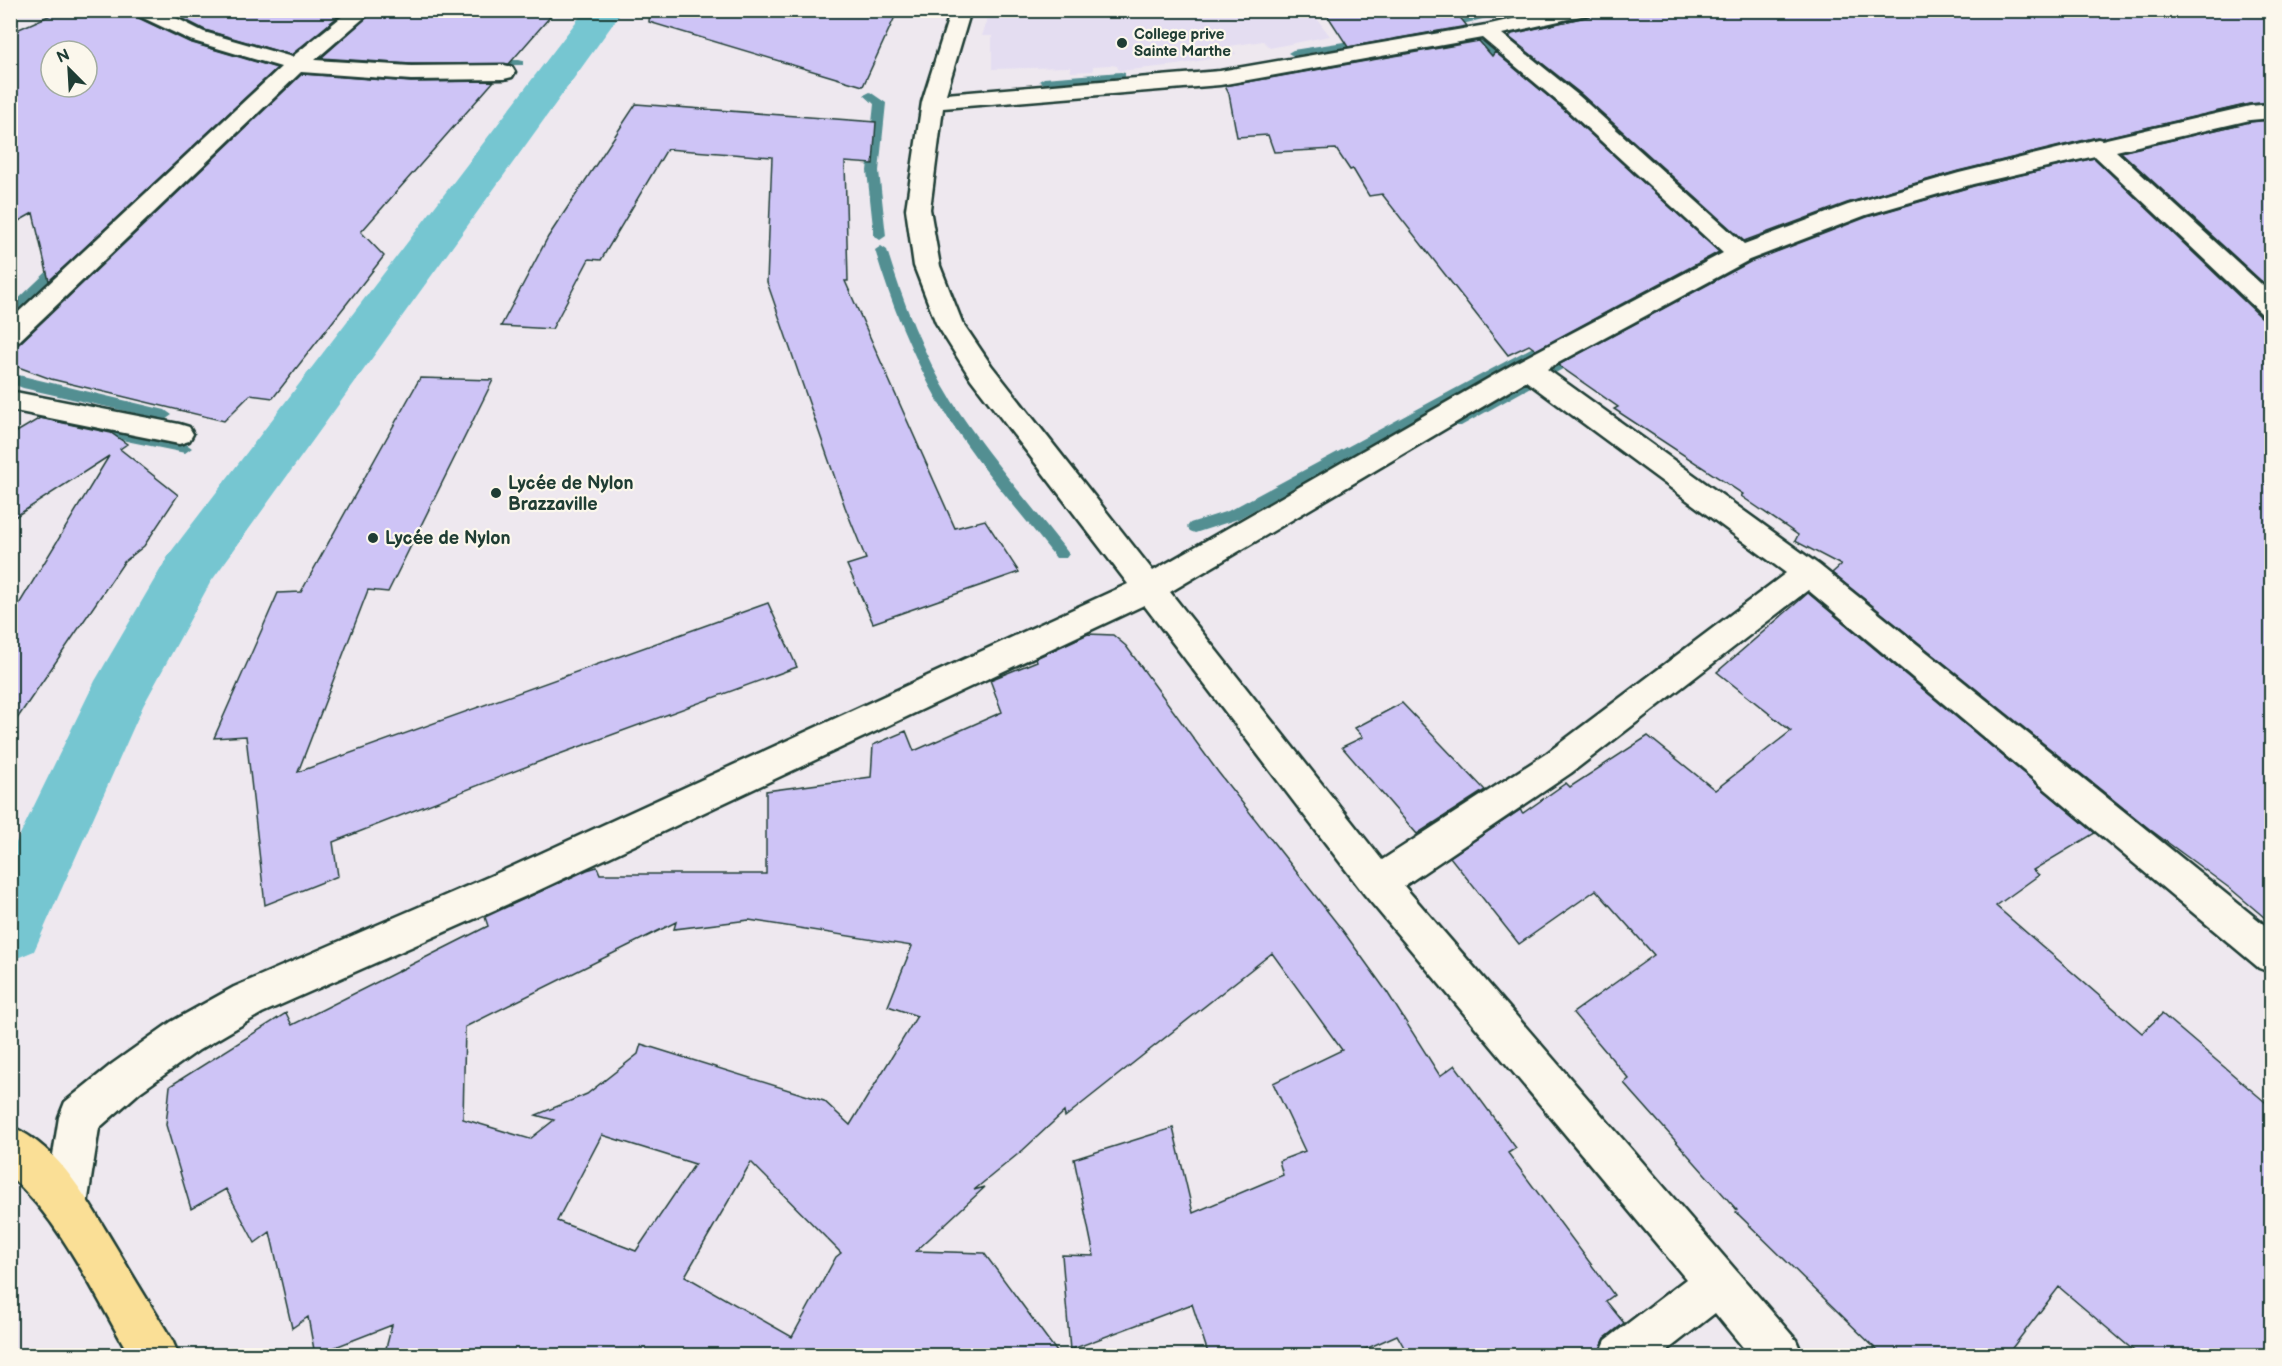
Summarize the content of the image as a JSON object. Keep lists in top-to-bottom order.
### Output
{
  "places": ["College prive Sainte Marthe", "Lycée de Nylon Brazzaville", "Lycée de Nylon"],
  "north": "top left"
}
